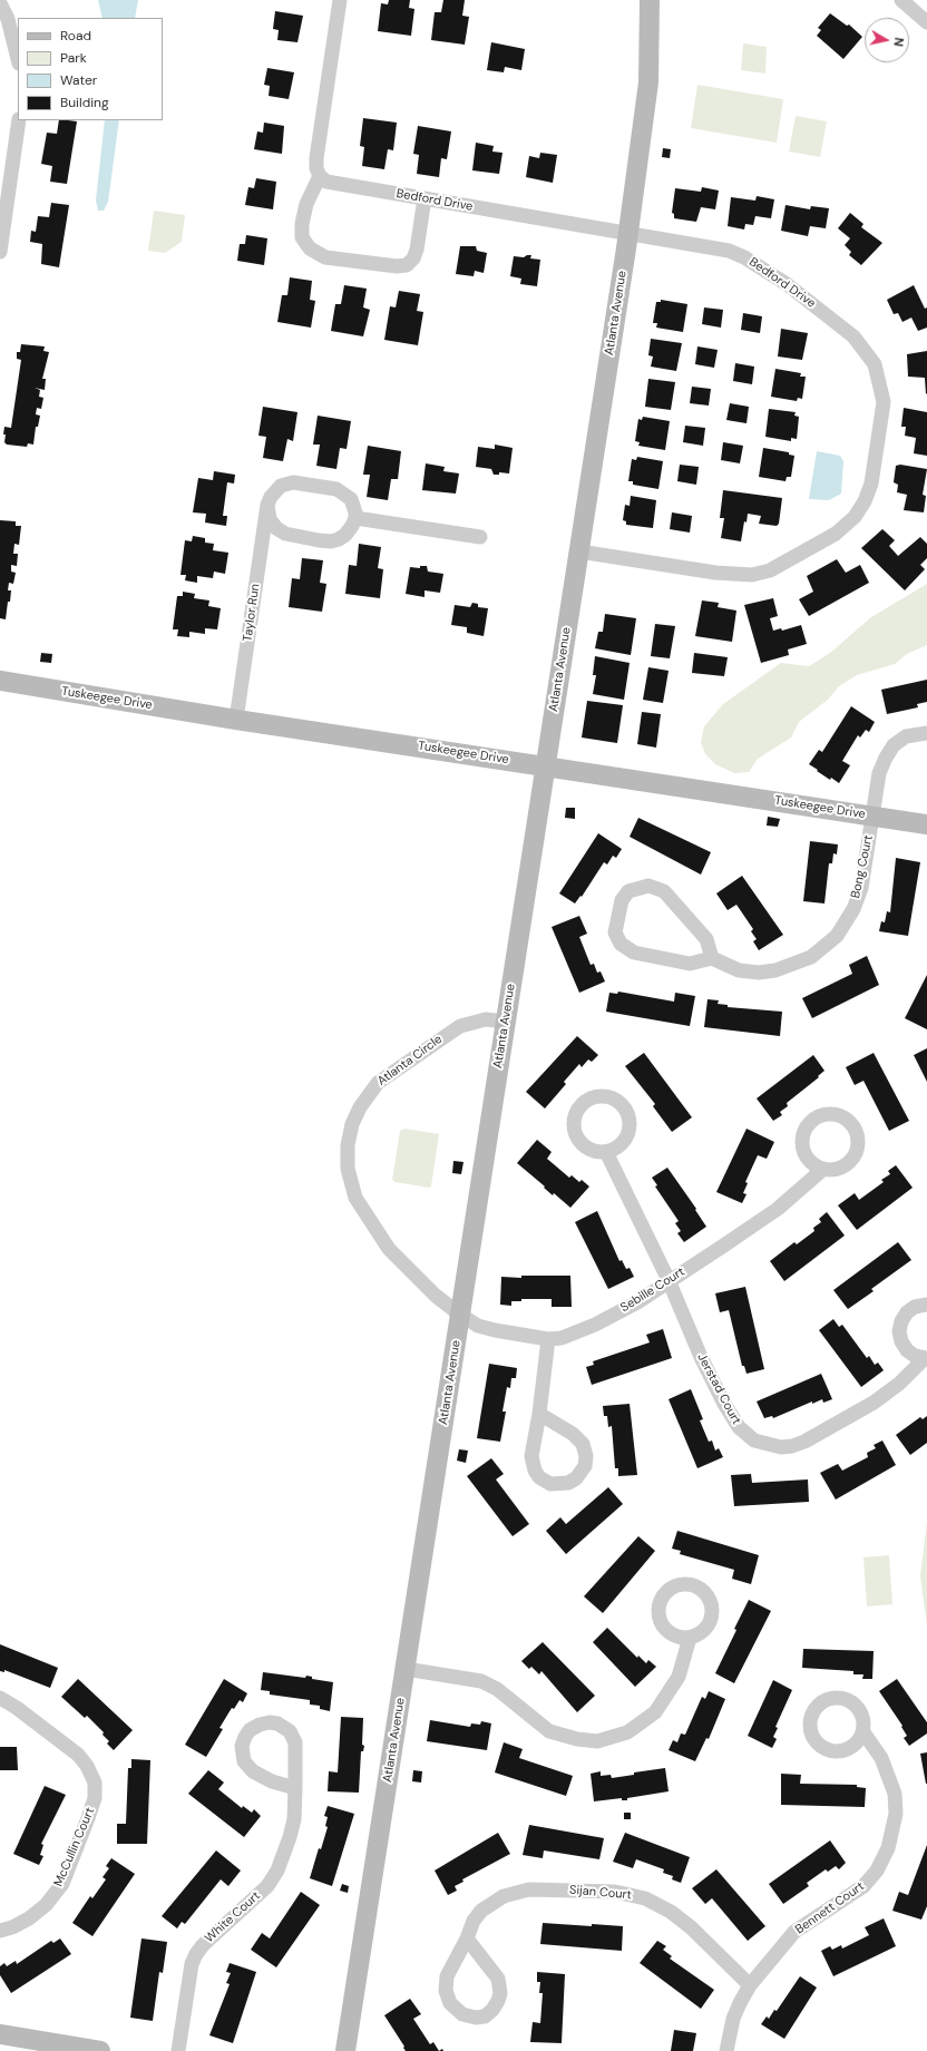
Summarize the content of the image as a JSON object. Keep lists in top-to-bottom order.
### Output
{
  "streets": {
    "street": [
      "Bedford Drive",
      "Atlanta Avenue",
      "Taylor Run",
      "Tuskeegee Drive",
      "Bong Court",
      "Atlanta Circle",
      "Sebille Court",
      "Jerstad Court",
      "McCullin Court",
      "Sijan Court",
      "Bennett Court",
      "White Court"
    ]
  },
  "crossings": [
    ["Bedford Drive", "Atlanta Avenue"],
    ["Atlanta Avenue", "Tuskeegee Drive"],
    ["Atlanta Avenue", "Atlanta Circle"],
    ["Atlanta Avenue", "Sebille Court"],
    ["Taylor Run", "Tuskeegee Drive"],
    ["Tuskeegee Drive", "Bong Court"],
    ["Atlanta Circle", "Sebille Court"],
    ["Sebille Court", "Jerstad Court"],
    ["Sijan Court", "Bennett Court"]
  ],
  "legend": [
    "Road",
    "Park",
    "Water",
    "Building"
  ],
  "north": "right"
}
